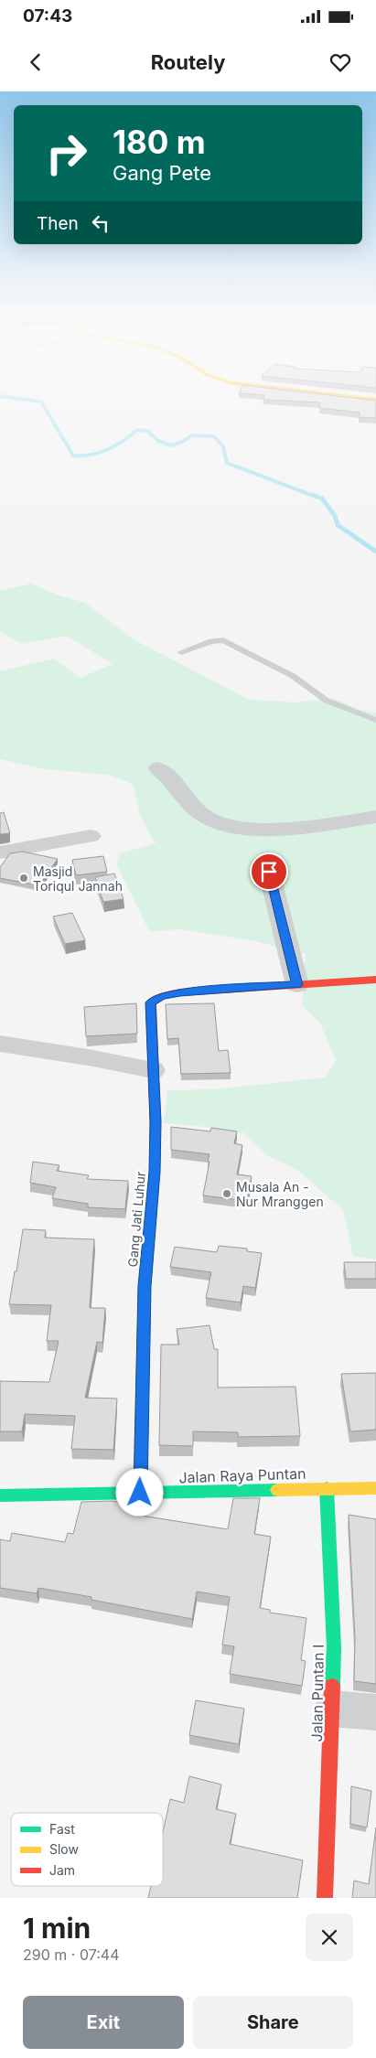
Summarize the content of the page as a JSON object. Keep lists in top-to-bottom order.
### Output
{
  "streets": {
    "street": ["Gang Jati Luhur", "Jalan Raya Puntan", "Jalan Puntan I"]
  },
  "crossings": [
    ["Gang Jati Luhur", "Jalan Raya Puntan"],
    ["Jalan Raya Puntan", "Jalan Puntan I"]
  ],
  "places": ["Masjid Toriqul Jannah", "Musala An - Nur Mranggen"],
  "legend": ["Fast", "Slow", "Jam"],
  "page": {
    "status": "07:43",
    "header": "Routely",
    "turn": ["180 m", "Gang Pete"],
    "then": "Then",
    "heading": ["1 min", "290 m · 07:44"],
    "buttons": ["Exit", "Share"]
  }
}
